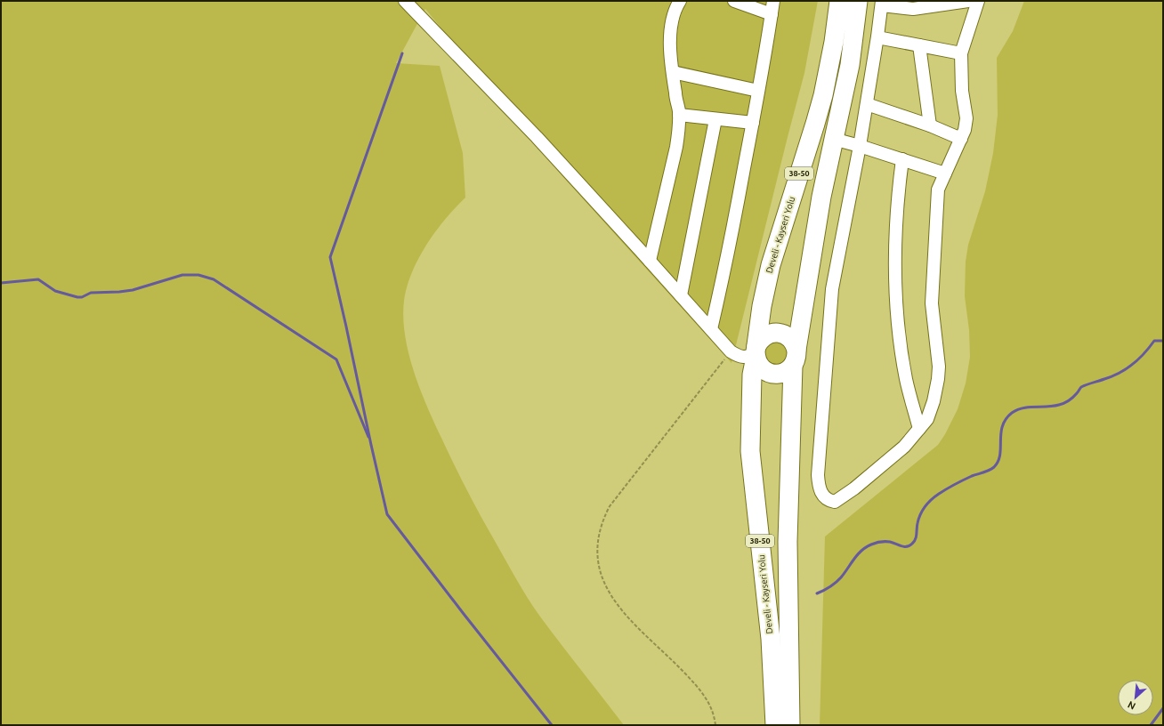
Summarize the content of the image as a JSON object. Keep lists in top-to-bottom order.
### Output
{
  "streets": {
    "highway": ["38-50", "Develi - Kayseri Yolu"]
  },
  "crossings": [
    ["38-50", "Develi - Kayseri Yolu"]
  ],
  "north": "bottom left"
}
